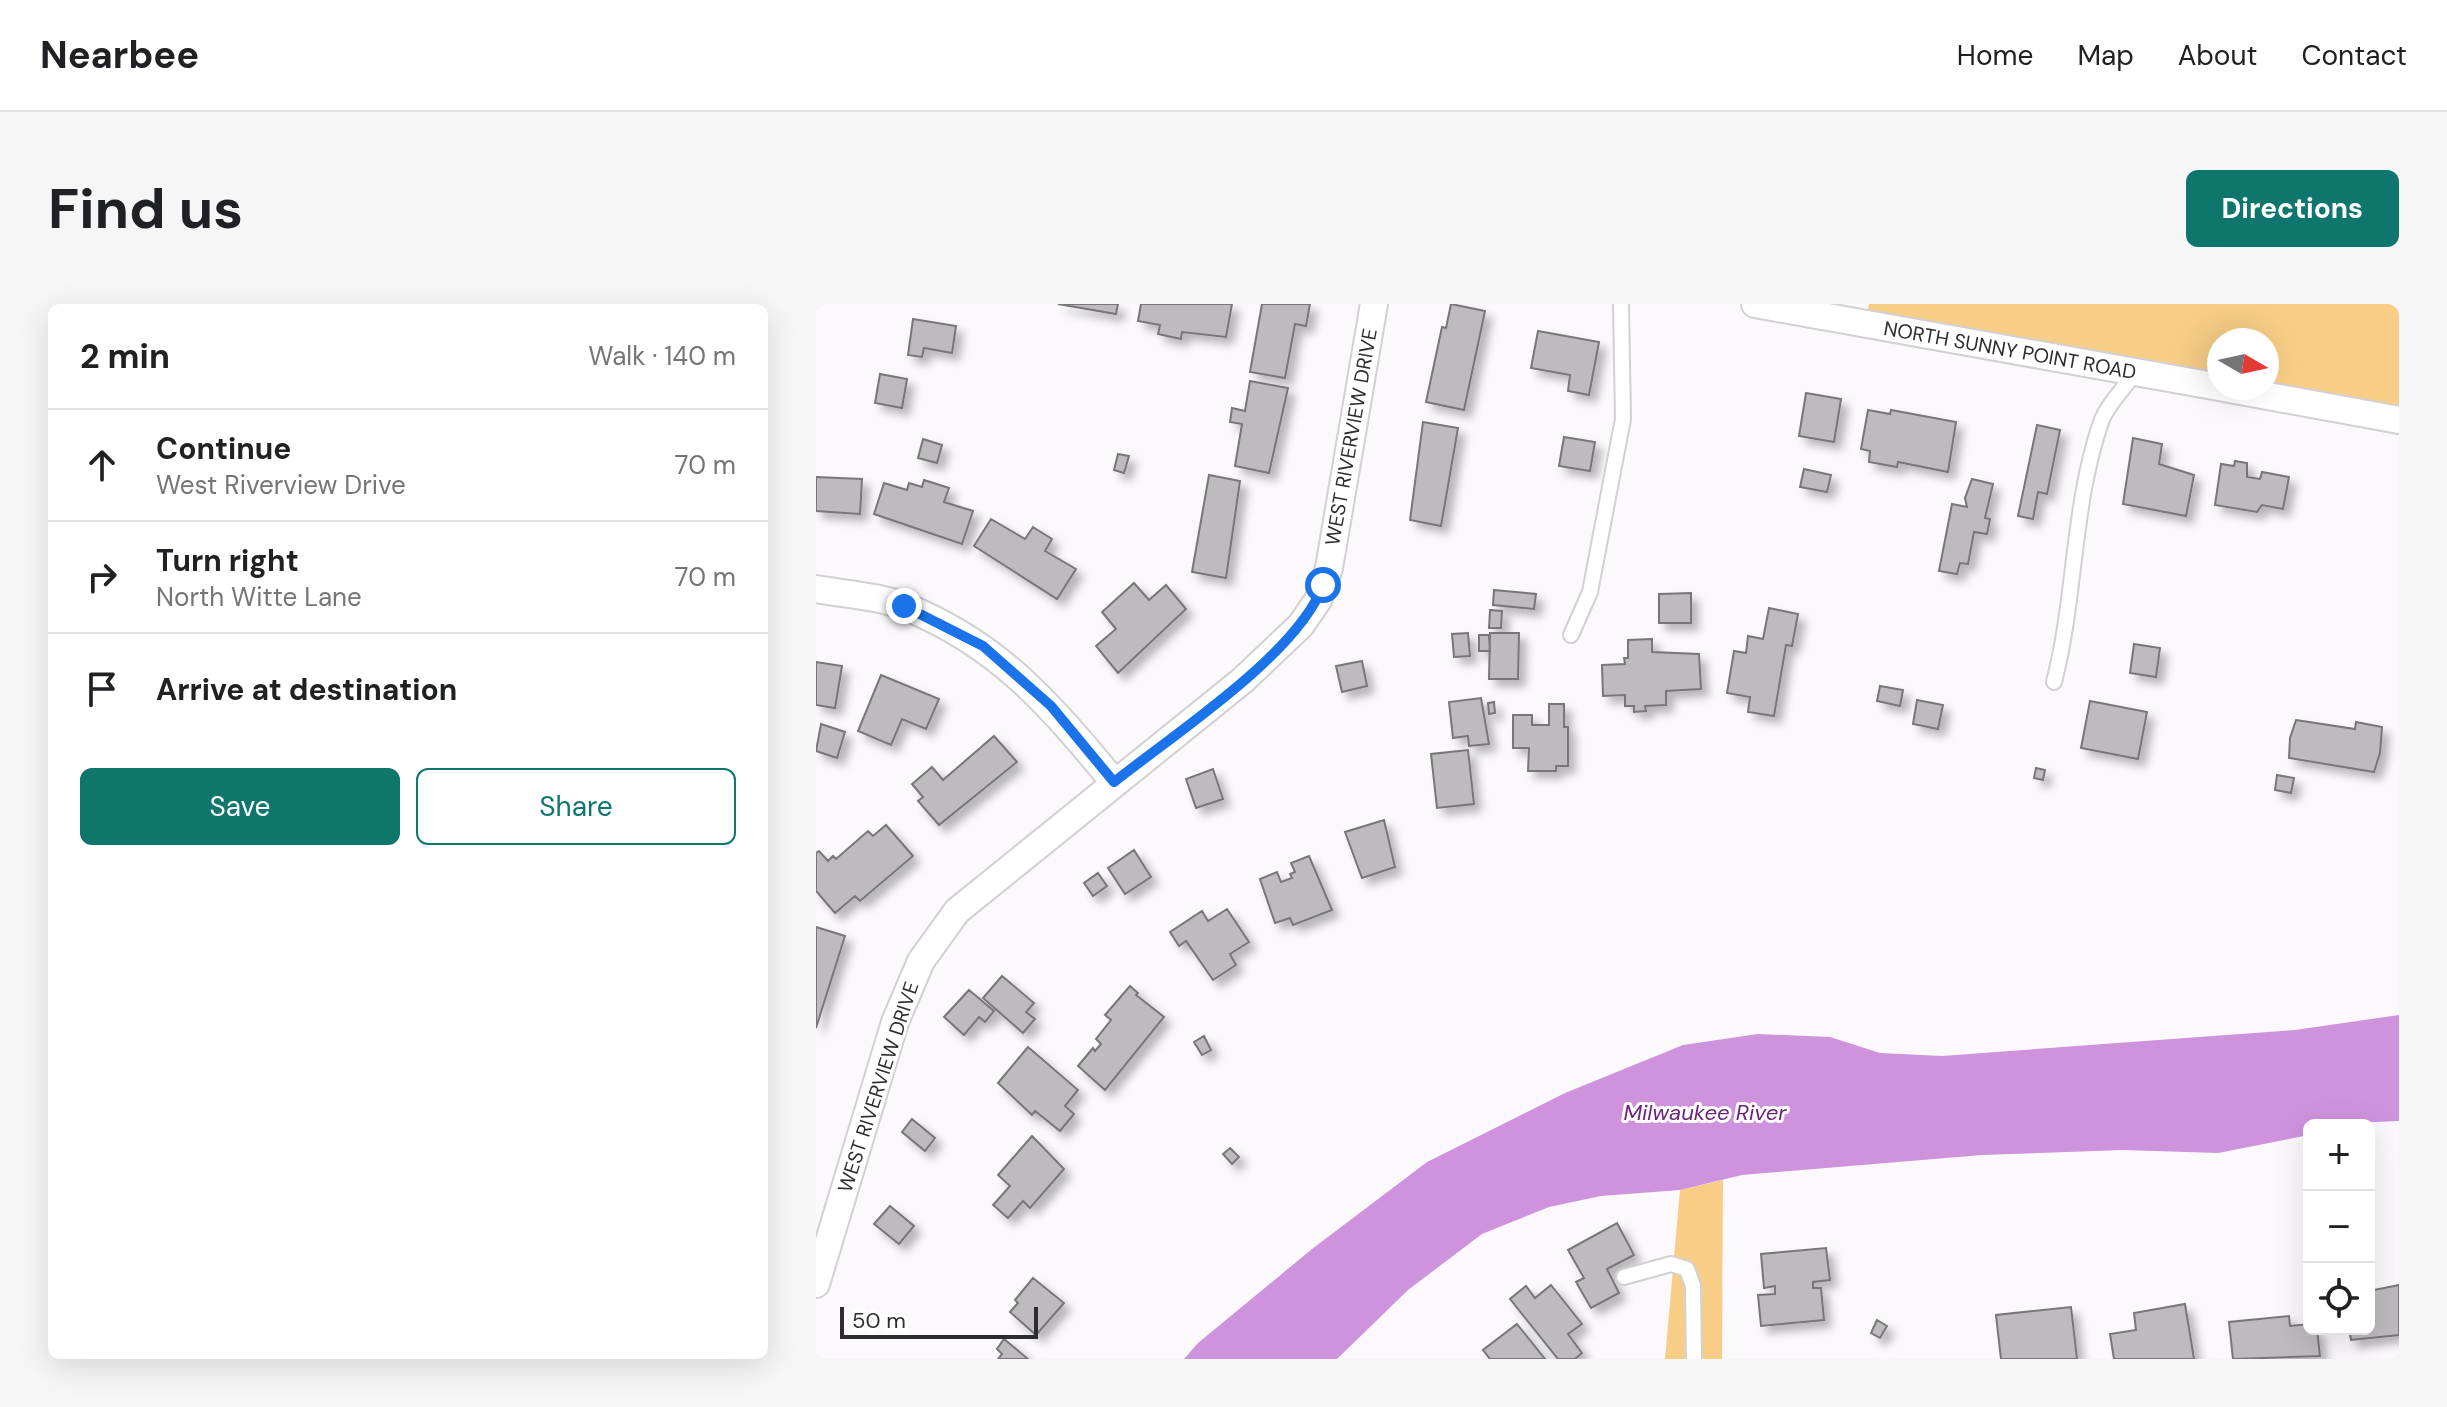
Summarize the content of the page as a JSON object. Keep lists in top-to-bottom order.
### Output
{
  "streets": {
    "street": ["NORTH SUNNY POINT ROAD", "WEST RIVERVIEW DRIVE"]
  },
  "water": ["Milwaukee River"],
  "scale_bar": "50 m",
  "north": "right",
  "page": {
    "header": "Nearbee",
    "nav": [
      "Home",
      "Map",
      "About",
      "Contact"
    ],
    "buttons": [
      "Directions",
      ["Save", "Share"]
    ],
    "title": "Find us",
    "heading": ["2 min", "Walk · 140 m"],
    "list": [
      ["Continue", "West Riverview Drive", "70 m"],
      ["Turn right", "North Witte Lane", "70 m"],
      "Arrive at destination"
    ],
    "map_buttons": ["+", "−"],
    "scale": "50 m"
  }
}
